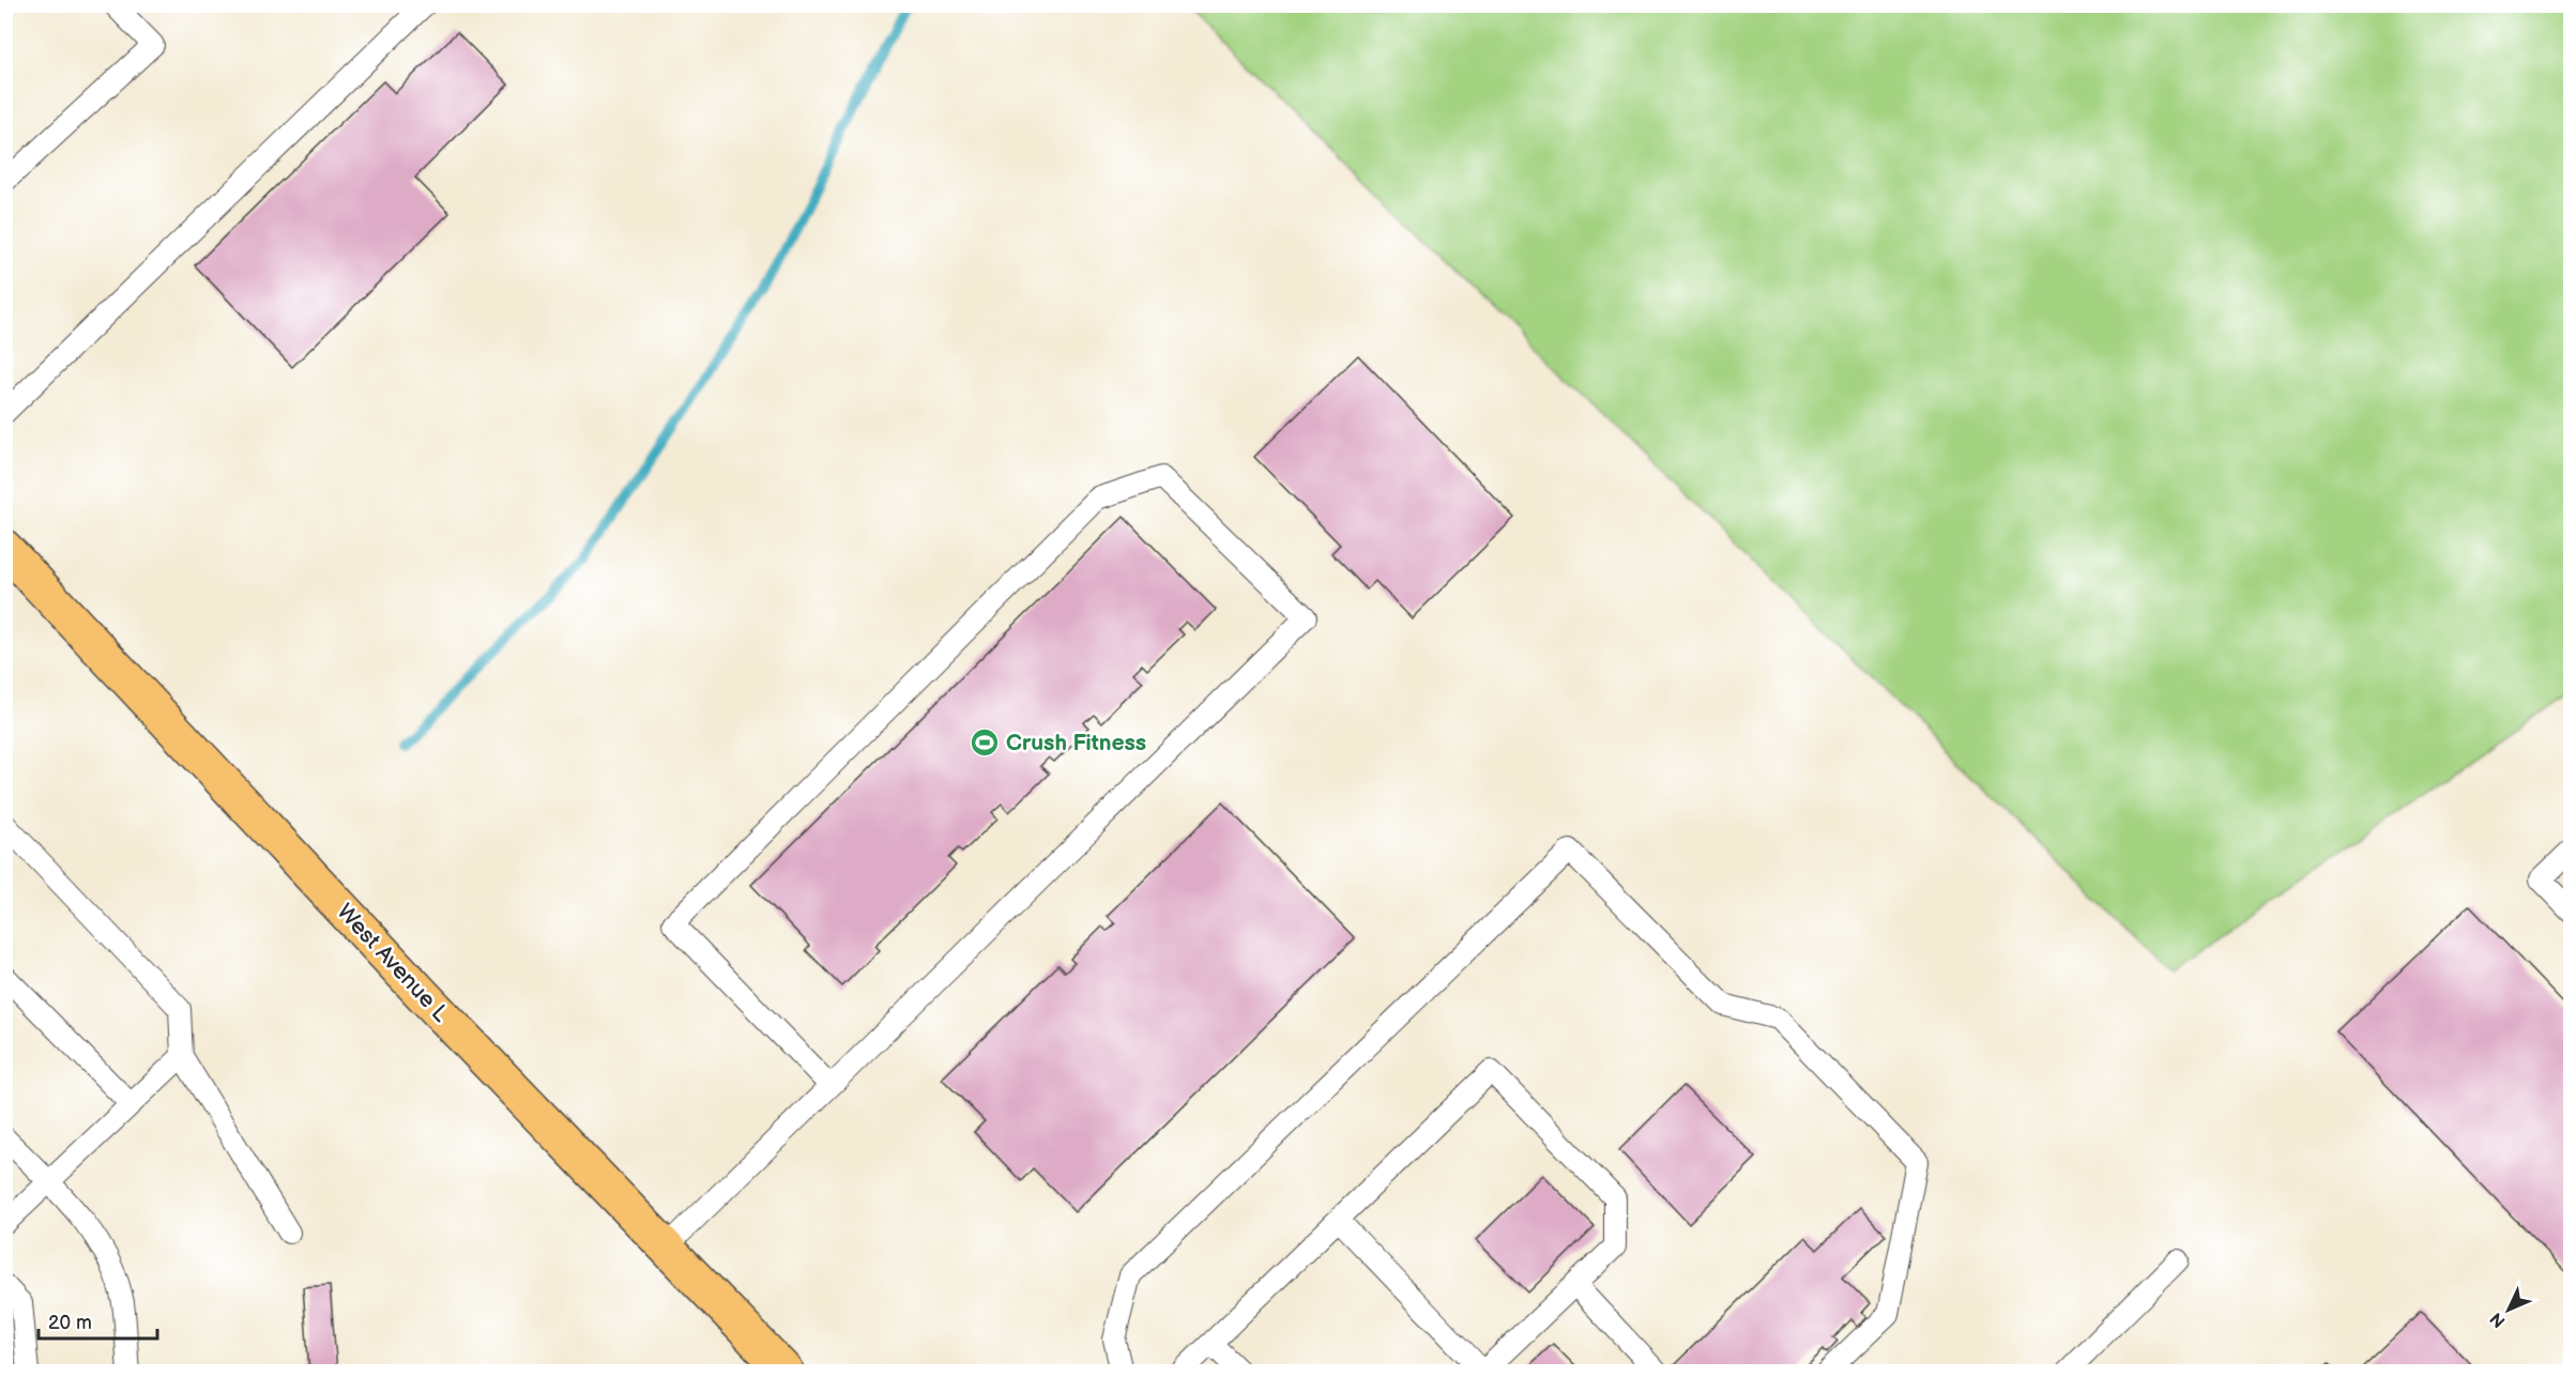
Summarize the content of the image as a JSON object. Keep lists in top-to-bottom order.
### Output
{
  "streets": {
    "main road": ["West Avenue L"]
  },
  "places": {
    "sports": ["Crush Fitness"]
  },
  "scale_bar": "20 m",
  "north": "bottom left"
}
